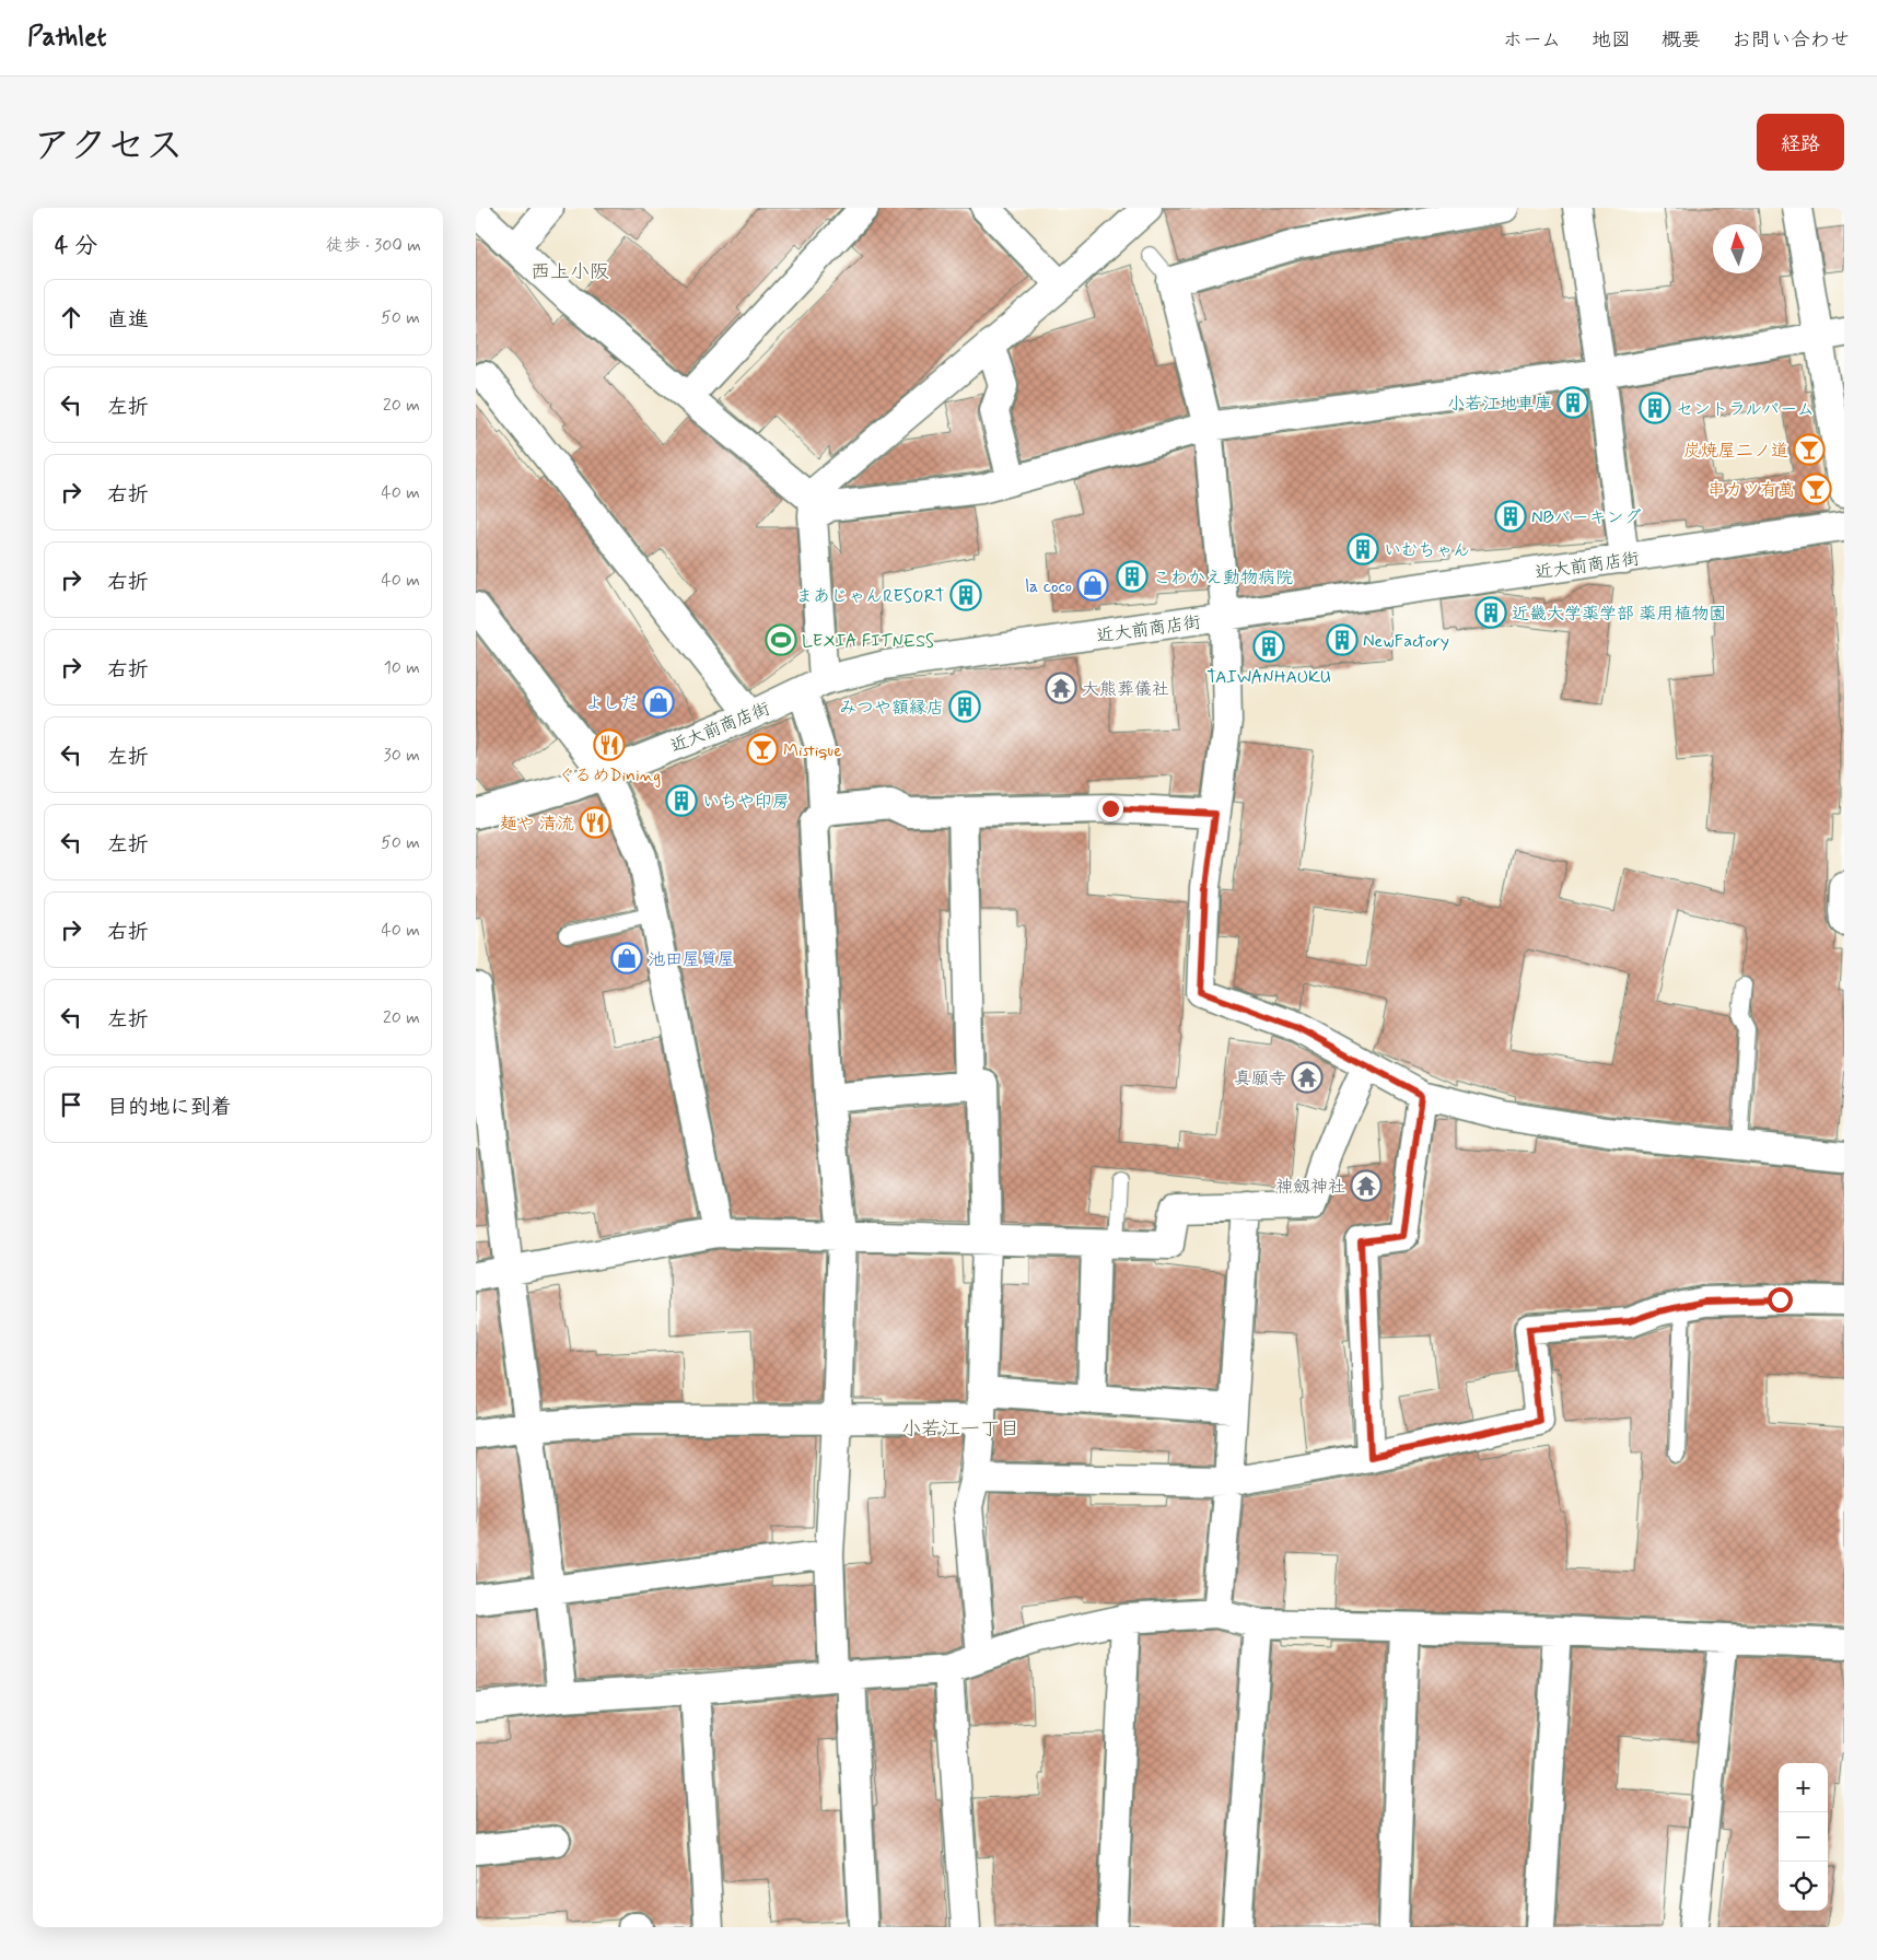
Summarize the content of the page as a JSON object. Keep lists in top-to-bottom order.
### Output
{
  "streets": {
    "street": ["近大前商店街"]
  },
  "districts": ["西上小阪", "小若江一丁目"],
  "places": {
    "building": [
      "小若江地車庫",
      "セントラルパーム",
      "NBパーキング",
      "いむちゃん",
      "こわかえ動物病院",
      "まあじゃんRESORT",
      "近畿大学薬学部 薬用植物園",
      "NewFactory",
      "TAIWANHAUKU",
      "みつや額縁店",
      "いちや印房"
    ],
    "bar": ["炭焼屋二ノ道", "串カツ有萬", "Mistique"],
    "shop": ["la coco", "よしだ", "池田屋質屋"],
    "sports": ["LEXIA FITNESS"],
    "temple": ["大熊葬儀社", "真願寺", "神劔神社"],
    "restaurant": ["ぐるめDining", "麺や 清流"]
  },
  "north": "top",
  "page": {
    "header": "Pathlet",
    "nav": [
      "ホーム",
      "地図",
      "概要",
      "お問い合わせ"
    ],
    "title": "アクセス",
    "buttons": "経路",
    "heading": ["4 分", "徒歩 · 300 m"],
    "list": [
      ["直進", "50 m"],
      ["左折", "20 m"],
      ["右折", "40 m"],
      ["右折", "40 m"],
      ["右折", "10 m"],
      ["左折", "30 m"],
      ["左折", "50 m"],
      ["右折", "40 m"],
      ["左折", "20 m"],
      "目的地に到着"
    ],
    "map_buttons": ["+", "−"]
  }
}
